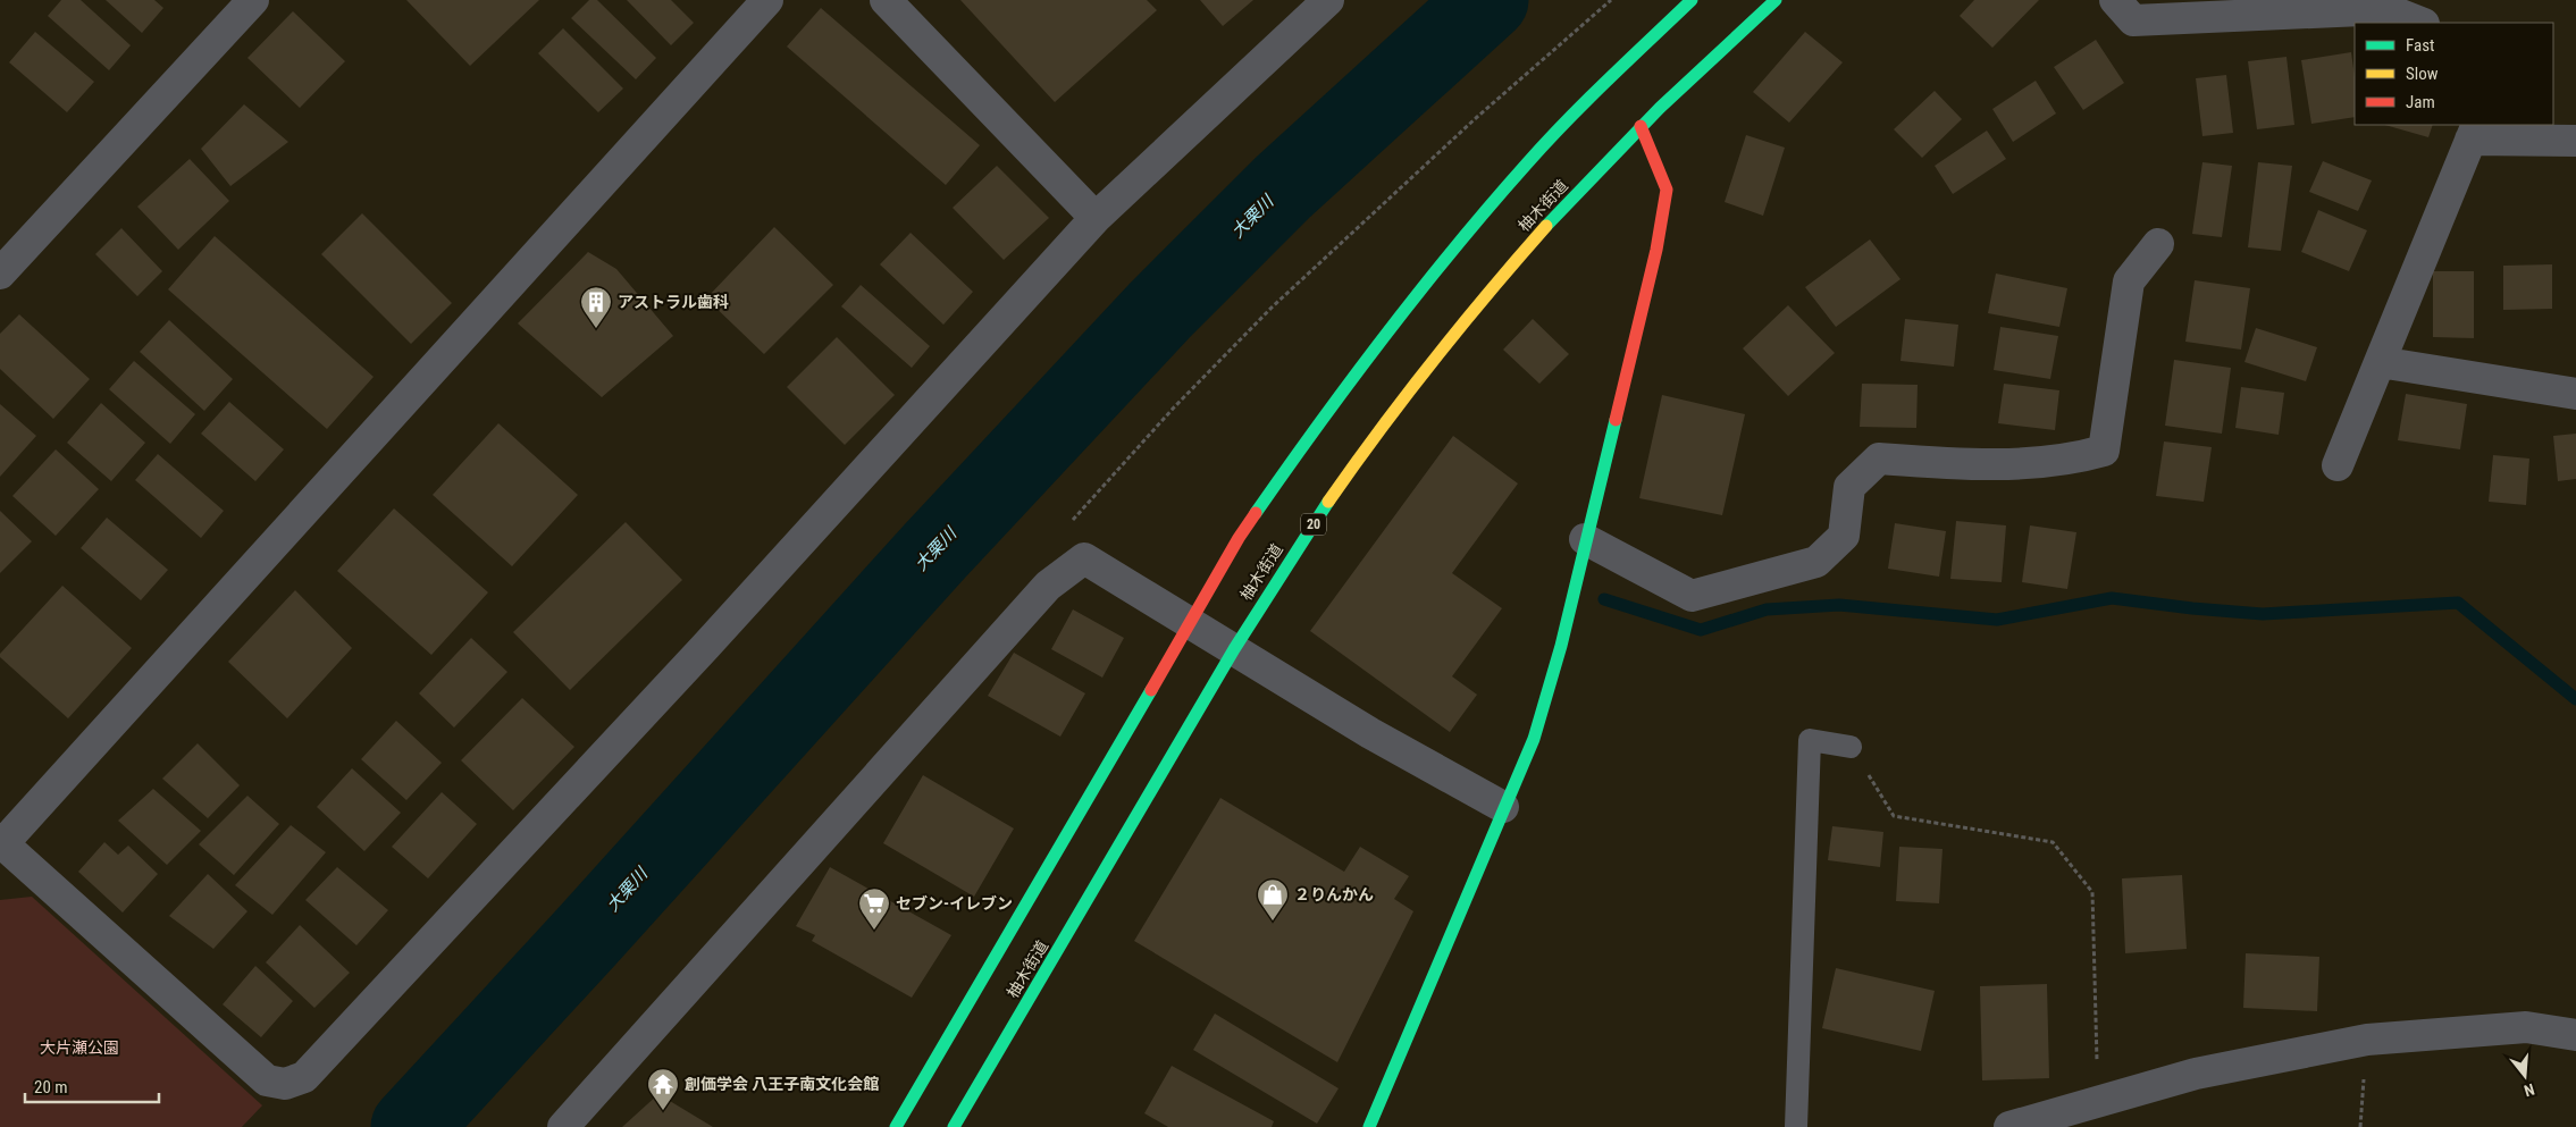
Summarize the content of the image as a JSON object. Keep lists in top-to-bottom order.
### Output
{
  "streets": {
    "main road": ["柚木街道", "20"]
  },
  "water": ["大栗川"],
  "parks": ["大片瀬公園"],
  "places": {
    "building": ["アストラル歯科"],
    "shop": ["２りんかん"],
    "supermarket": ["セブン-イレブン"],
    "temple": ["創価学会 八王子南文化会館"]
  },
  "legend": ["Fast", "Slow", "Jam"],
  "scale_bar": "20 m",
  "north": "bottom"
}
